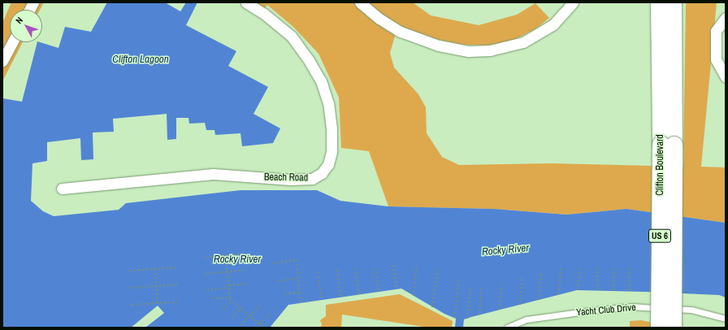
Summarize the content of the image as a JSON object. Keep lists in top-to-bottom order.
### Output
{
  "streets": {
    "main road": ["Clifton Boulevard", "US 6"],
    "street": ["Beach Road"],
    "lane": ["Yacht Club Drive"]
  },
  "water": ["Clifton Lagoon", "Rocky River"],
  "north": "top left"
}
